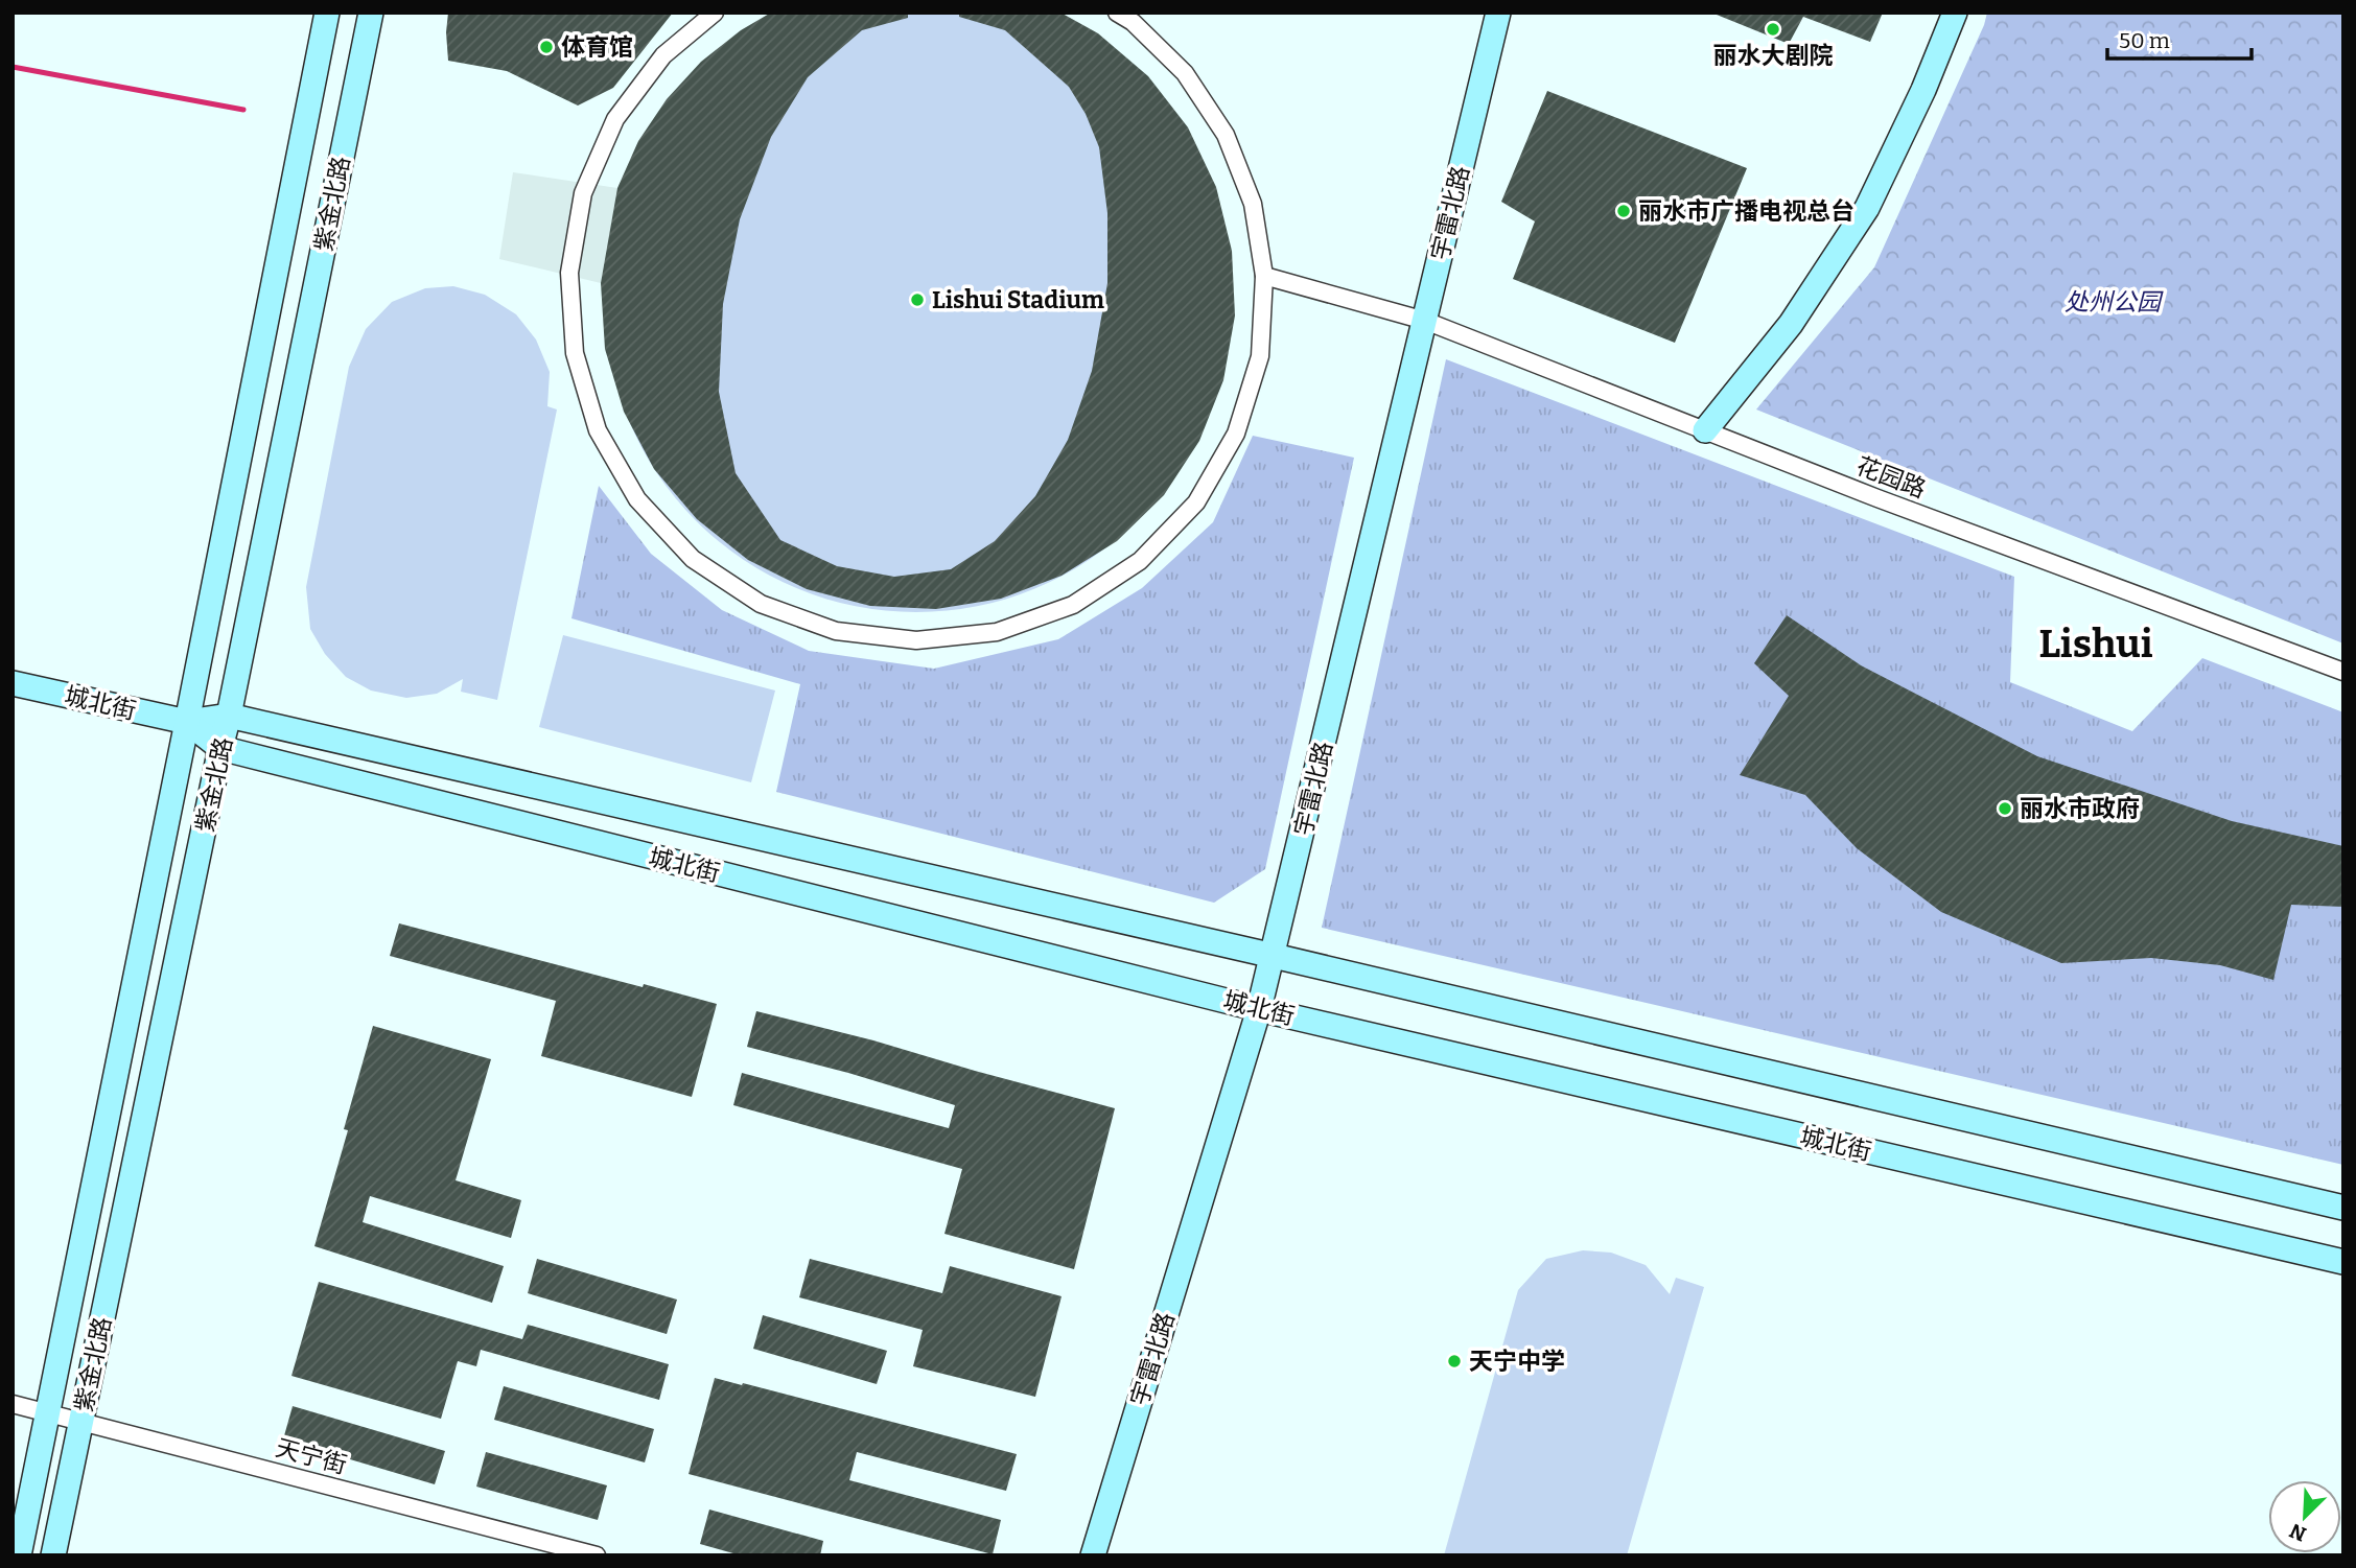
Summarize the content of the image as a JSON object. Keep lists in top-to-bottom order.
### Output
{
  "streets": {
    "main road": ["紫金北路", "宇雷北路", "城北街"],
    "street": ["花园路", "天宁街"]
  },
  "crossings": [
    ["紫金北路", "城北街"],
    ["紫金北路", "天宁街"],
    ["宇雷北路", "花园路"],
    ["宇雷北路", "城北街"]
  ],
  "districts": ["Lishui"],
  "parks": ["处州公园"],
  "places": [
    "丽水大剧院",
    "体育馆",
    "丽水市广播电视总台",
    "Lishui Stadium",
    "丽水市政府",
    "天宁中学"
  ],
  "scale_bar": "50 m",
  "north": "bottom left"
}
